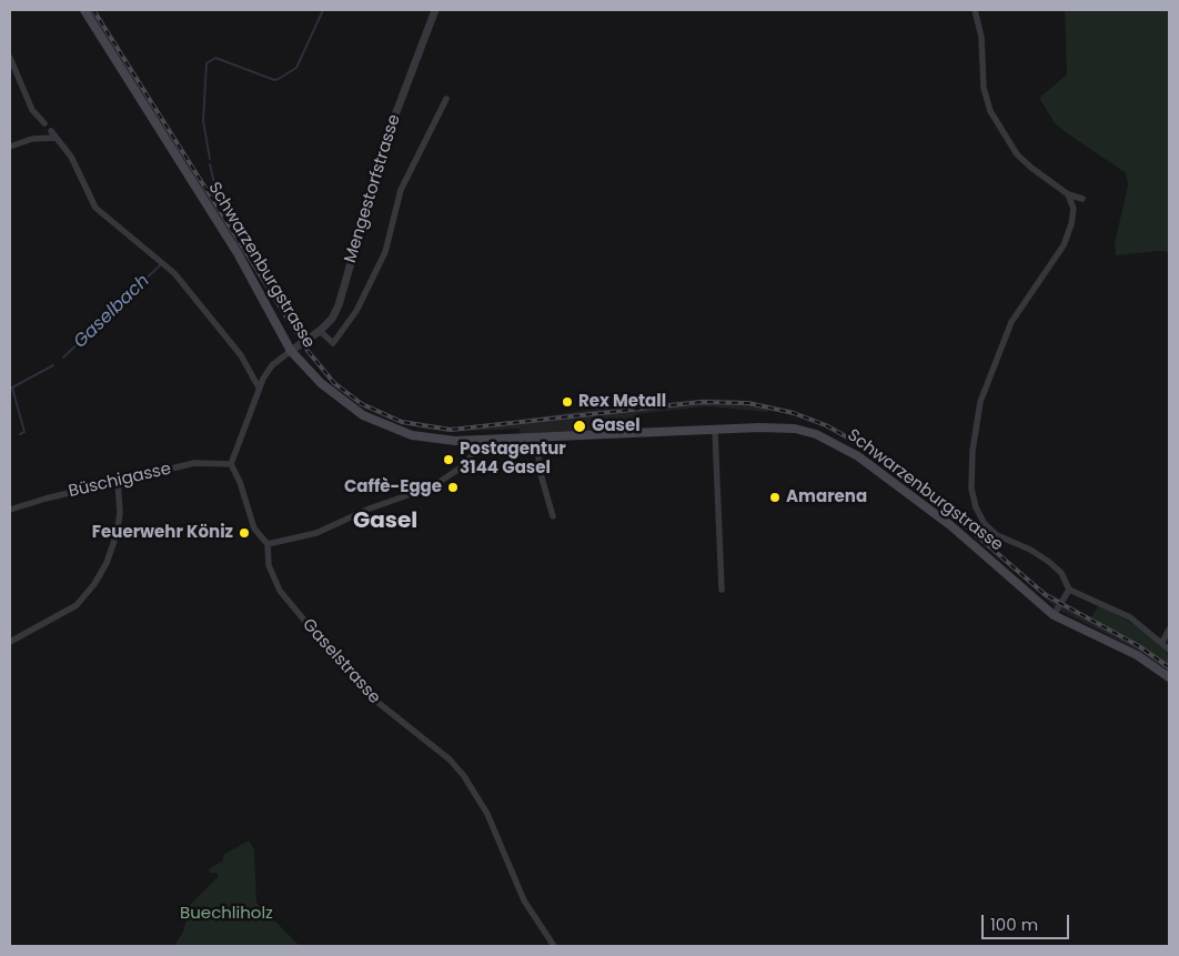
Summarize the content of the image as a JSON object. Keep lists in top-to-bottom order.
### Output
{
  "streets": {
    "main road": ["Schwarzenburgstrasse"],
    "street": ["Mengestorfstrasse", "Büschigasse", "Gaselstrasse"]
  },
  "crossings": [
    ["Mengestorfstrasse", "Schwarzenburgstrasse"],
    ["Büschigasse", "Gaselstrasse"]
  ],
  "districts": ["Gasel"],
  "water": ["Gaselbach"],
  "parks": ["Buechliholz"],
  "places": [
    "Rex Metall",
    "Gasel",
    "Postagentur 3144 Gasel",
    "Caffè-Egge",
    "Amarena",
    "Feuerwehr Köniz"
  ],
  "scale_bar": "100 m"
}
